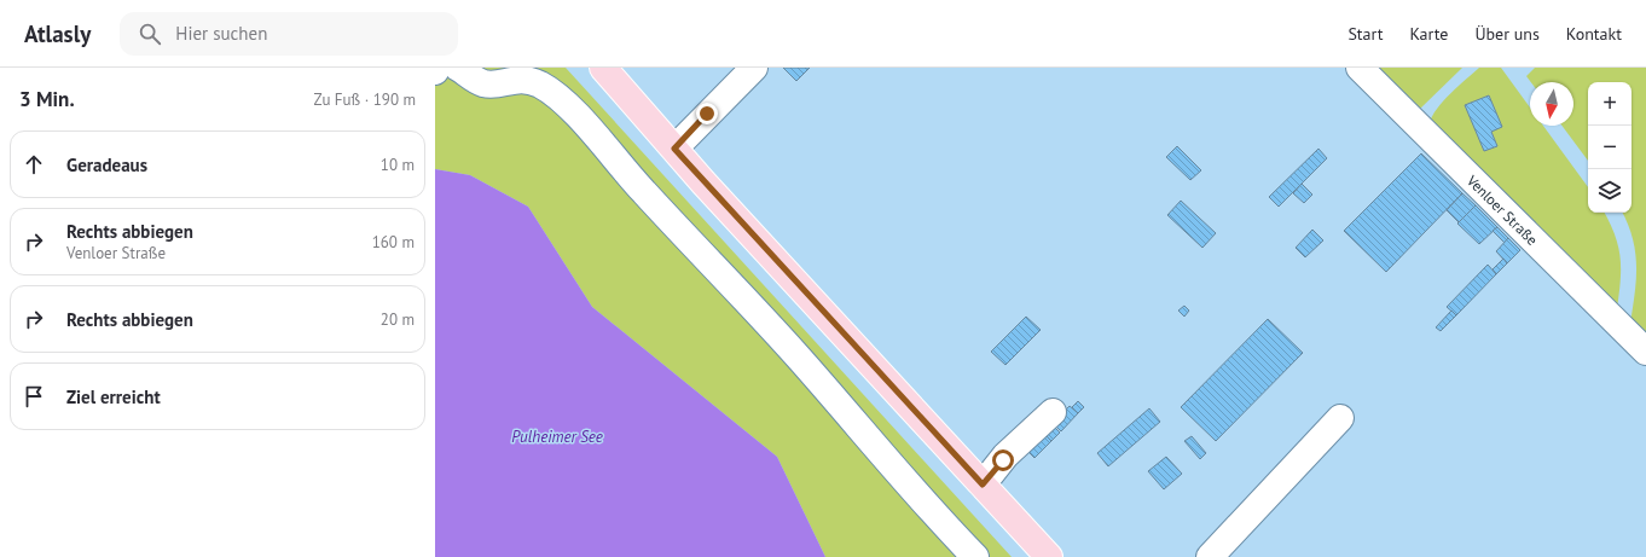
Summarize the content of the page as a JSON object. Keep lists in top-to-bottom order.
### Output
{
  "streets": {
    "street": ["Venloer Straße"]
  },
  "water": ["Pulheimer See"],
  "north": "bottom",
  "page": {
    "header": "Atlasly",
    "search": "Hier suchen",
    "nav": [
      "Start",
      "Karte",
      "Über uns",
      "Kontakt"
    ],
    "heading": ["3 Min.", "Zu Fuß · 190 m"],
    "map_buttons": ["+", "−"],
    "list": [
      ["Geradeaus", "10 m"],
      ["Rechts abbiegen", "Venloer Straße", "160 m"],
      ["Rechts abbiegen", "20 m"],
      "Ziel erreicht"
    ]
  }
}
